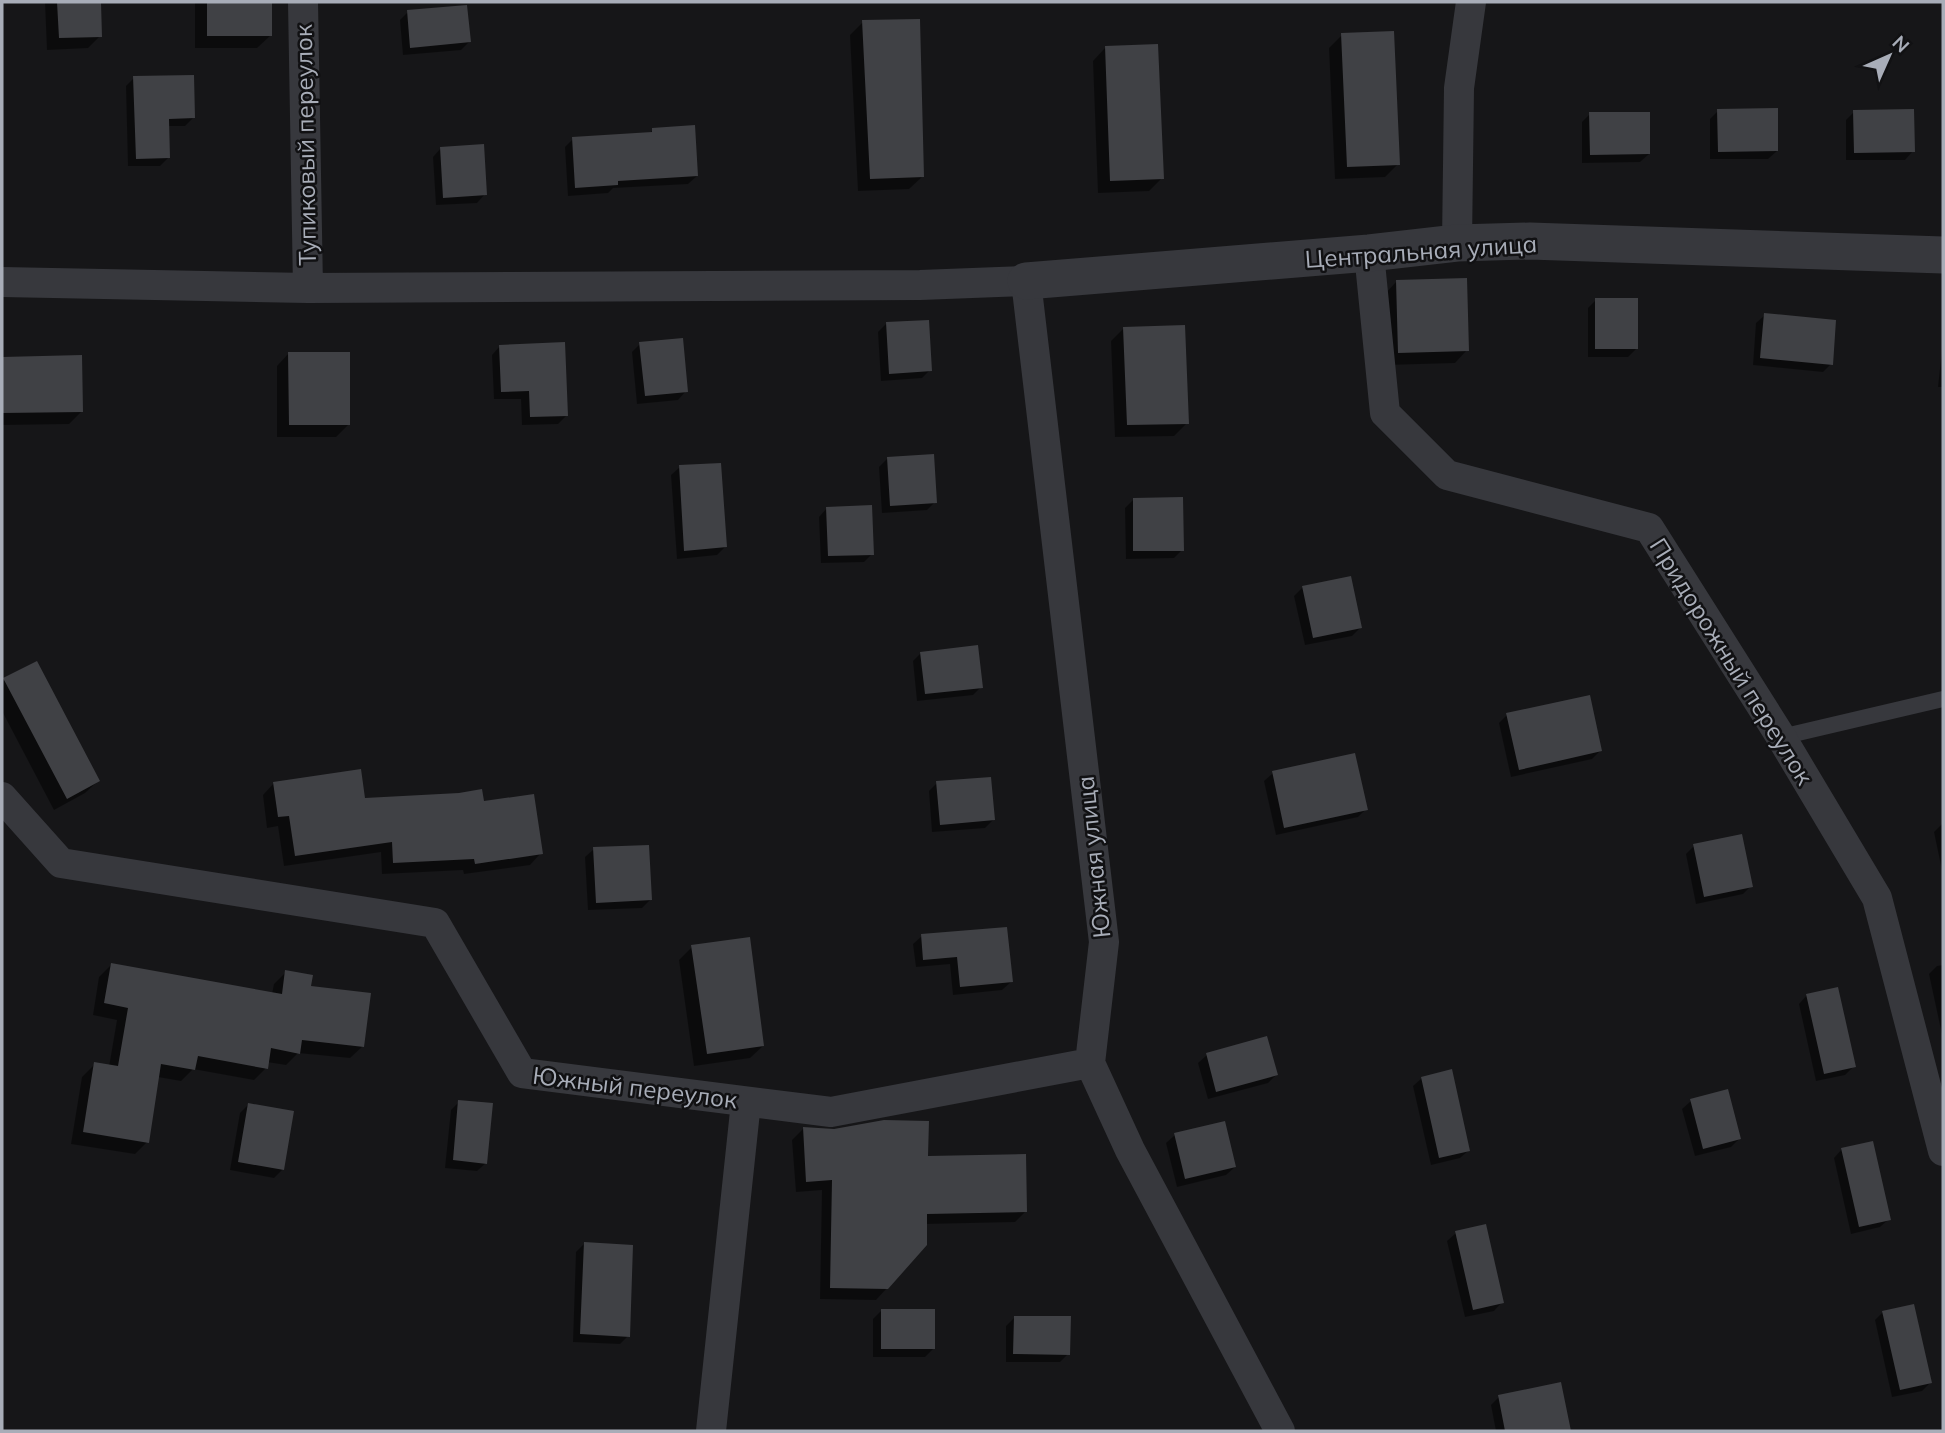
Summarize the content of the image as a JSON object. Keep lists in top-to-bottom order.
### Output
{
  "streets": {
    "street": [
      "Тупиковый переулок",
      "Центральная улица",
      "Придорожный переулок",
      "Южная улица",
      "Южный переулок"
    ]
  },
  "crossings": [
    ["Центральная улица", "Придорожный переулок"],
    ["Центральная улица", "Южная улица"],
    ["Южная улица", "Южный переулок"]
  ],
  "north": "top right"
}
